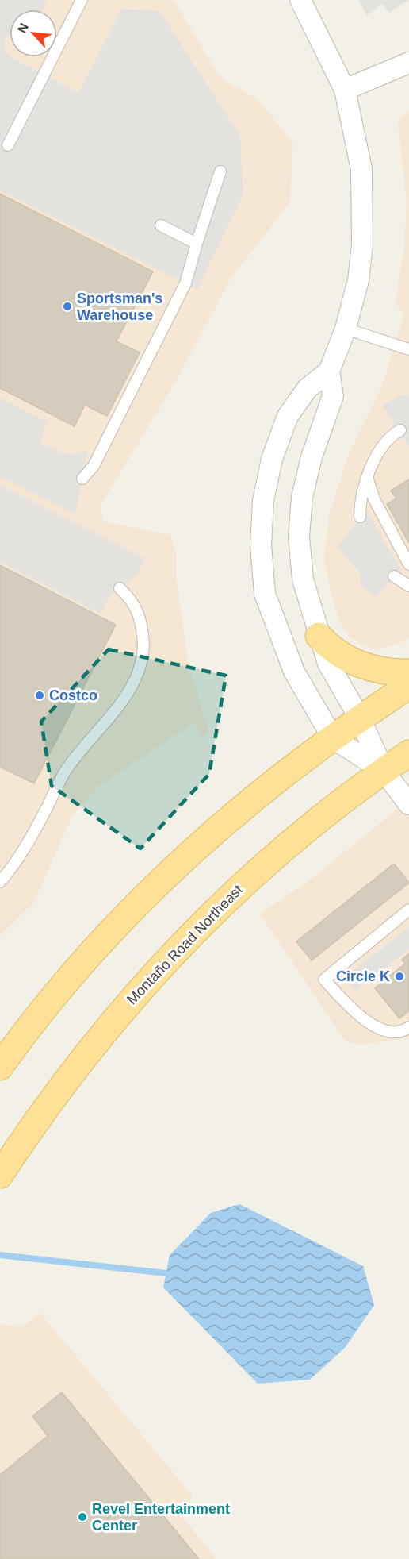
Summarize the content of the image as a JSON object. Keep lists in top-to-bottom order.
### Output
{
  "streets": {
    "main road": ["Montaño Road Northeast"]
  },
  "places": [
    "Sportsman's Warehouse",
    "Costco",
    "Circle K",
    "Revel Entertainment Center"
  ],
  "north": "top left"
}
